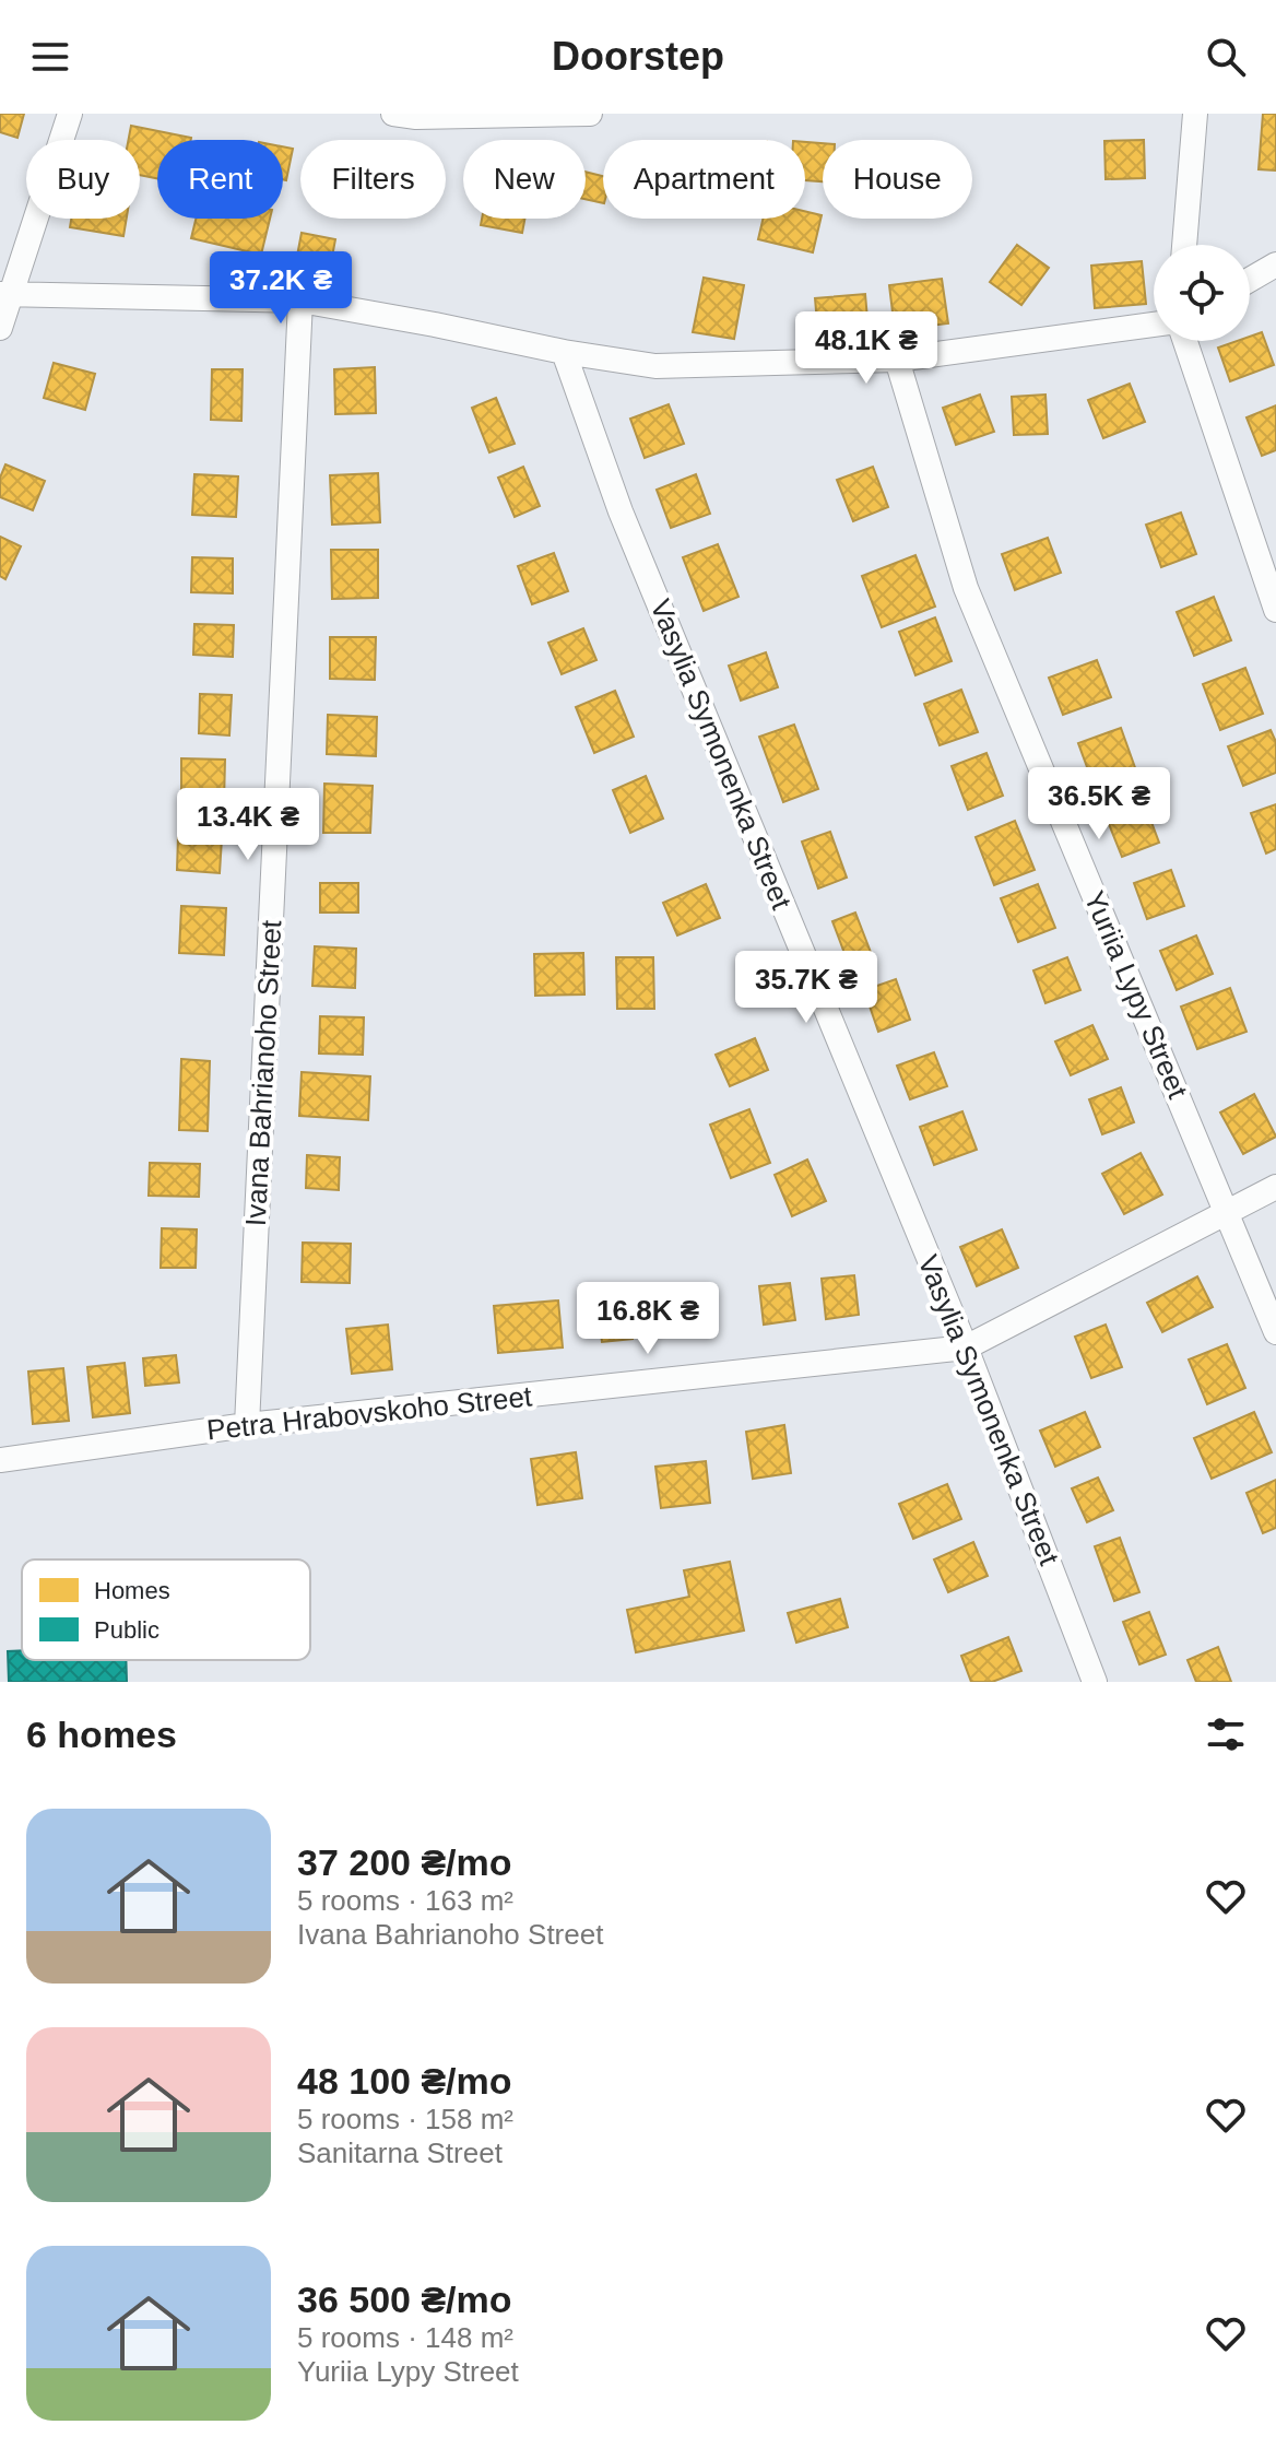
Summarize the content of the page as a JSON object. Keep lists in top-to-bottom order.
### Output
{
  "streets": {
    "street": [
      "Vasylia Symonenka Street",
      "Yuriia Lypy Street",
      "Ivana Bahrianoho Street",
      "Petra Hrabovskoho Street"
    ]
  },
  "crossings": [
    ["Vasylia Symonenka Street", "Petra Hrabovskoho Street"],
    ["Yuriia Lypy Street", "Petra Hrabovskoho Street"],
    ["Ivana Bahrianoho Street", "Petra Hrabovskoho Street"]
  ],
  "legend": ["Homes", "Public"],
  "page": {
    "header": "Doorstep",
    "chip": [
      "Buy",
      "Rent",
      "Filters",
      "New",
      "Apartment",
      "House"
    ],
    "price": [
      "37.2K ₴",
      "48.1K ₴",
      "36.5K ₴",
      "13.4K ₴",
      "35.7K ₴",
      "16.8K ₴"
    ],
    "heading": "6 homes",
    "list": [
      {
        "name": "37 200 ₴/mo",
        "note": "5 rooms · 163 m² · Ivana Bahrianoho Street"
      },
      {
        "name": "48 100 ₴/mo",
        "note": "5 rooms · 158 m² · Sanitarna Street"
      },
      {
        "name": "36 500 ₴/mo",
        "note": "5 rooms · 148 m² · Yuriia Lypy Street"
      }
    ]
  }
}
